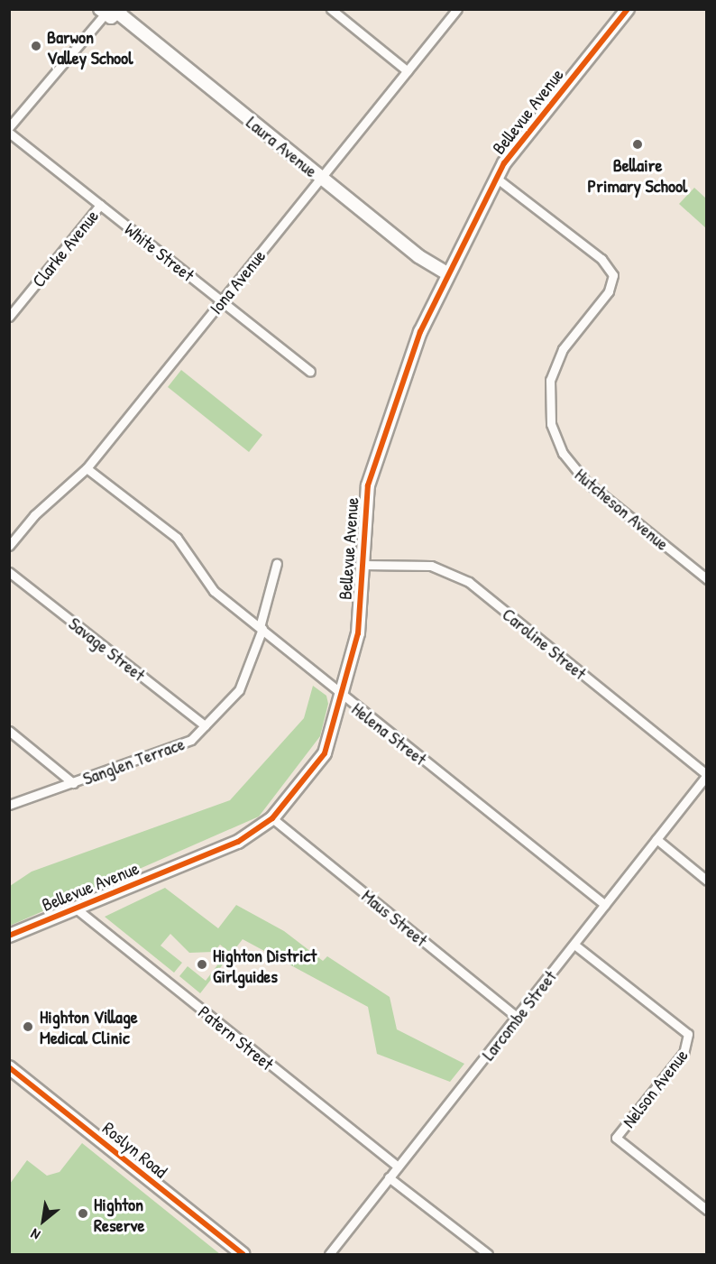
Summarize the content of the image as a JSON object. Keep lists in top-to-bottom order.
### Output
{
  "streets": {
    "street": [
      "Bellevue Avenue",
      "Laura Avenue",
      "Clarke Avenue",
      "White Street",
      "Iona Avenue",
      "Hutcheson Avenue",
      "Caroline Street",
      "Savage Street",
      "Helena Street",
      "Sanglen Terrace",
      "Maus Street",
      "Larcombe Street",
      "Patern Street",
      "Nelson Avenue",
      "Roslyn Road"
    ]
  },
  "crossings": [
    ["Bellevue Avenue", "Laura Avenue"],
    ["Bellevue Avenue", "Hutcheson Avenue"],
    ["Bellevue Avenue", "Caroline Street"],
    ["Bellevue Avenue", "Helena Street"],
    ["Bellevue Avenue", "Maus Street"],
    ["Bellevue Avenue", "Patern Street"],
    ["Laura Avenue", "Iona Avenue"],
    ["Clarke Avenue", "White Street"],
    ["White Street", "Iona Avenue"],
    ["Iona Avenue", "Helena Street"],
    ["Caroline Street", "Larcombe Street"],
    ["Savage Street", "Sanglen Terrace"],
    ["Helena Street", "Sanglen Terrace"],
    ["Helena Street", "Larcombe Street"],
    ["Maus Street", "Larcombe Street"],
    ["Larcombe Street", "Patern Street"],
    ["Larcombe Street", "Nelson Avenue"]
  ],
  "places": [
    "Barwon Valley School",
    "Bellaire Primary School",
    "Highton District Girlguides",
    "Highton Village Medical Clinic",
    "Highton Reserve"
  ],
  "north": "bottom left"
}
